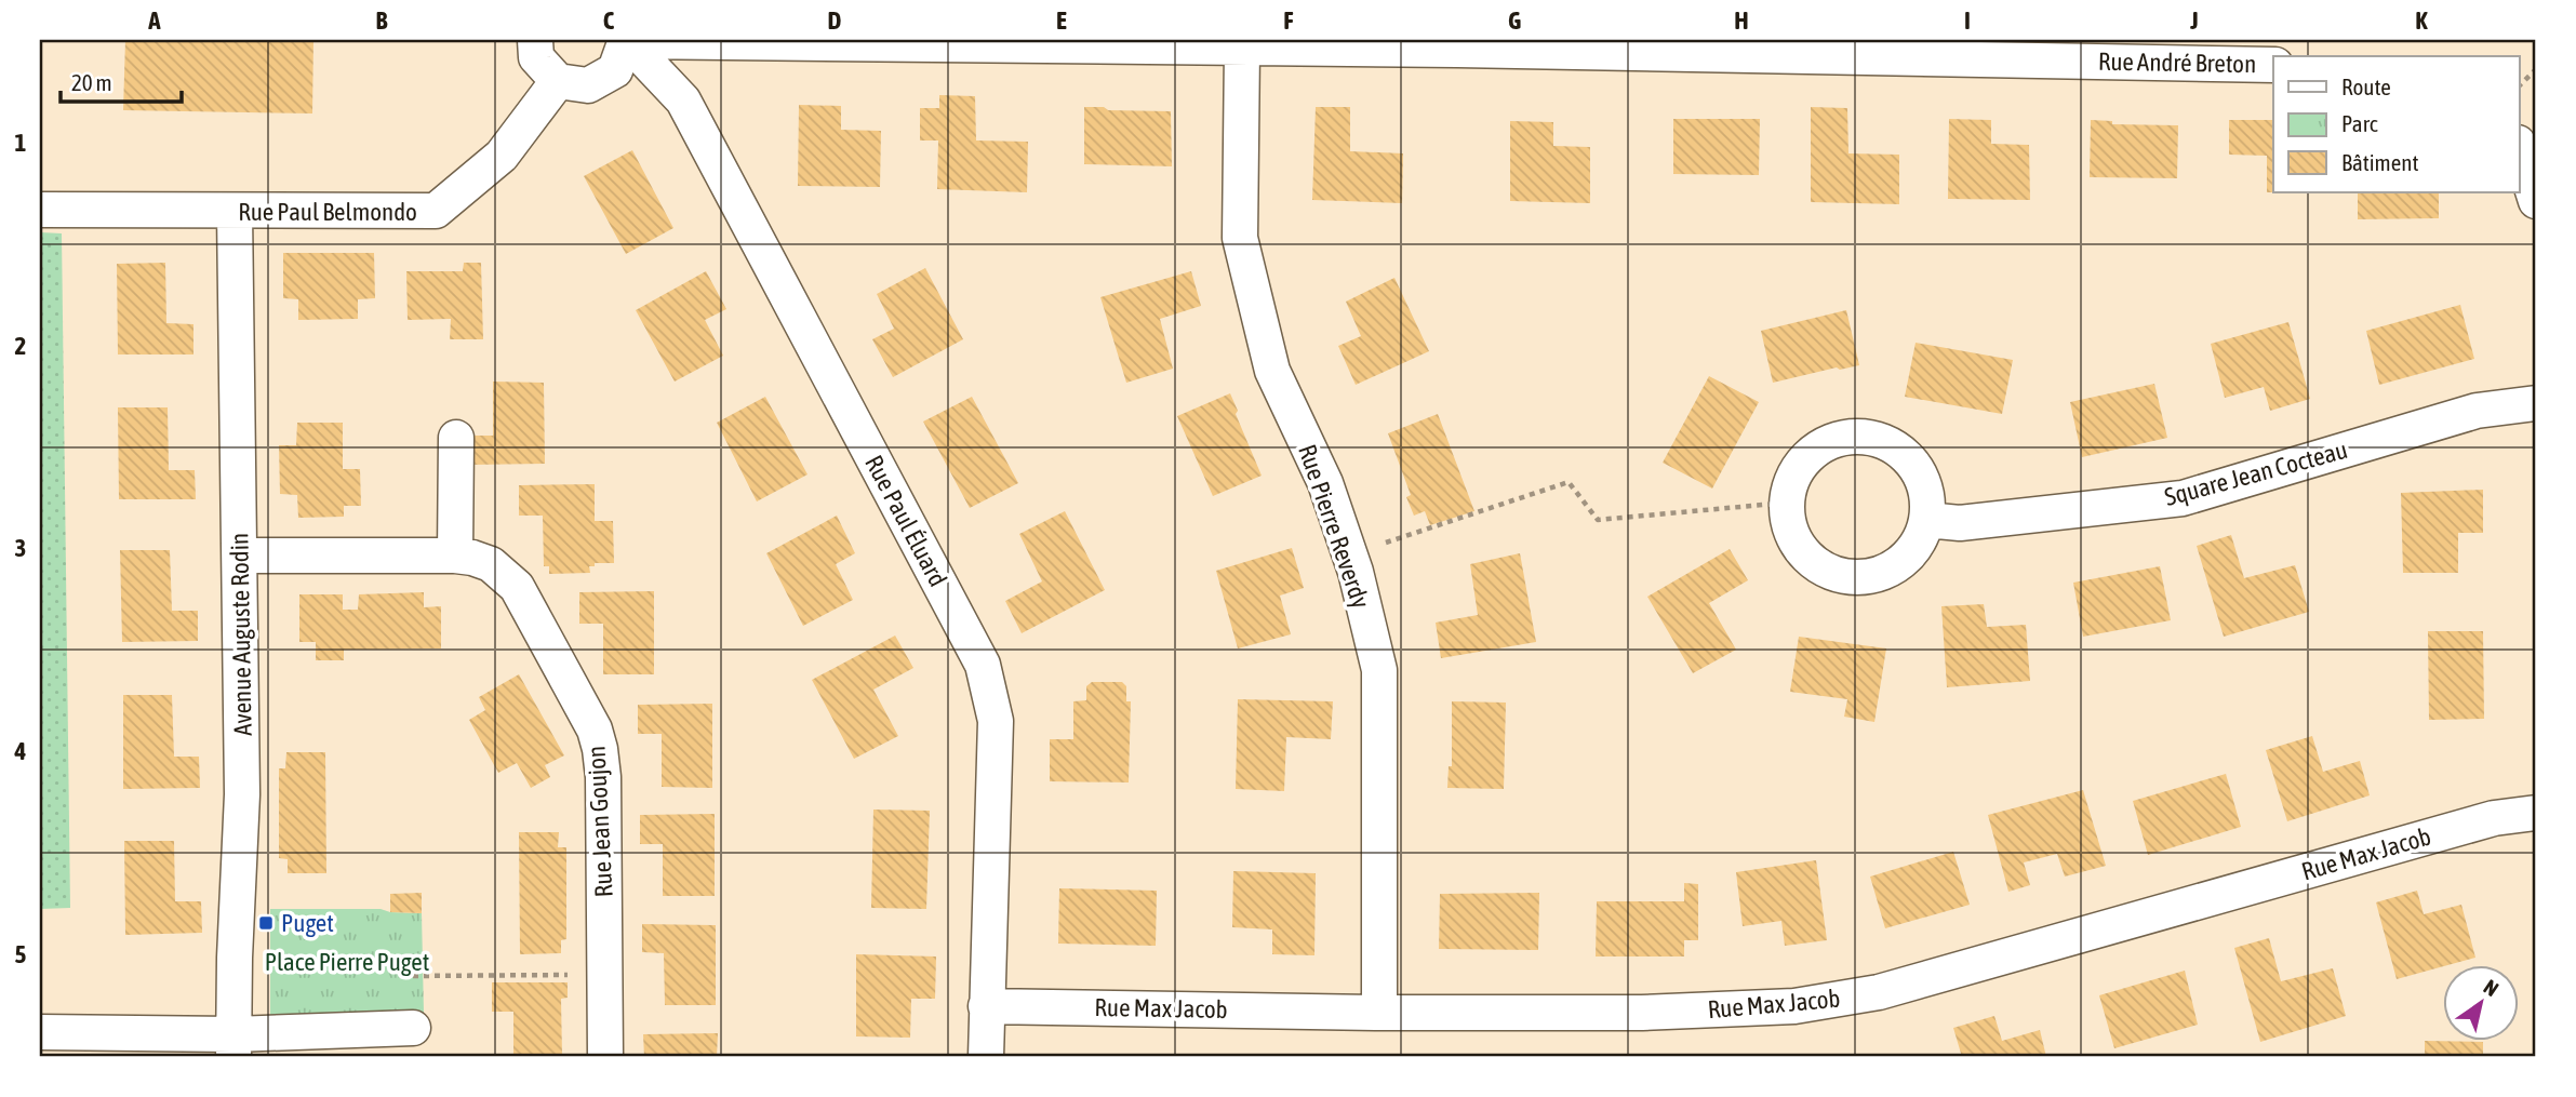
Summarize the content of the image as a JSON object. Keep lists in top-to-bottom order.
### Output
{
  "streets": {
    "street": [
      "Rue André Breton",
      "Rue Paul Belmondo",
      "Square Jean Cocteau",
      "Rue Paul Éluard",
      "Rue Pierre Reverdy",
      "Avenue Auguste Rodin",
      "Rue Jean Goujon",
      "Rue Max Jacob"
    ]
  },
  "crossings": [
    ["Rue André Breton", "Rue Paul Éluard"],
    ["Rue André Breton", "Rue Pierre Reverdy"],
    ["Rue Paul Belmondo", "Avenue Auguste Rodin"],
    ["Rue Paul Éluard", "Rue Max Jacob"],
    ["Rue Pierre Reverdy", "Rue Max Jacob"],
    ["Avenue Auguste Rodin", "Rue Jean Goujon"]
  ],
  "parks": ["Place Pierre Puget"],
  "places": {
    "transit": ["Puget"]
  },
  "legend": ["Route", "Parc", "Bâtiment"],
  "scale_bar": "20 m",
  "north": "top right",
  "grid": {
    "columns": [
      "A",
      "B",
      "C",
      "D",
      "E",
      "F",
      "G",
      "H",
      "I",
      "J",
      "K"
    ],
    "rows": [
      "1",
      "2",
      "3",
      "4",
      "5"
    ]
  }
}
